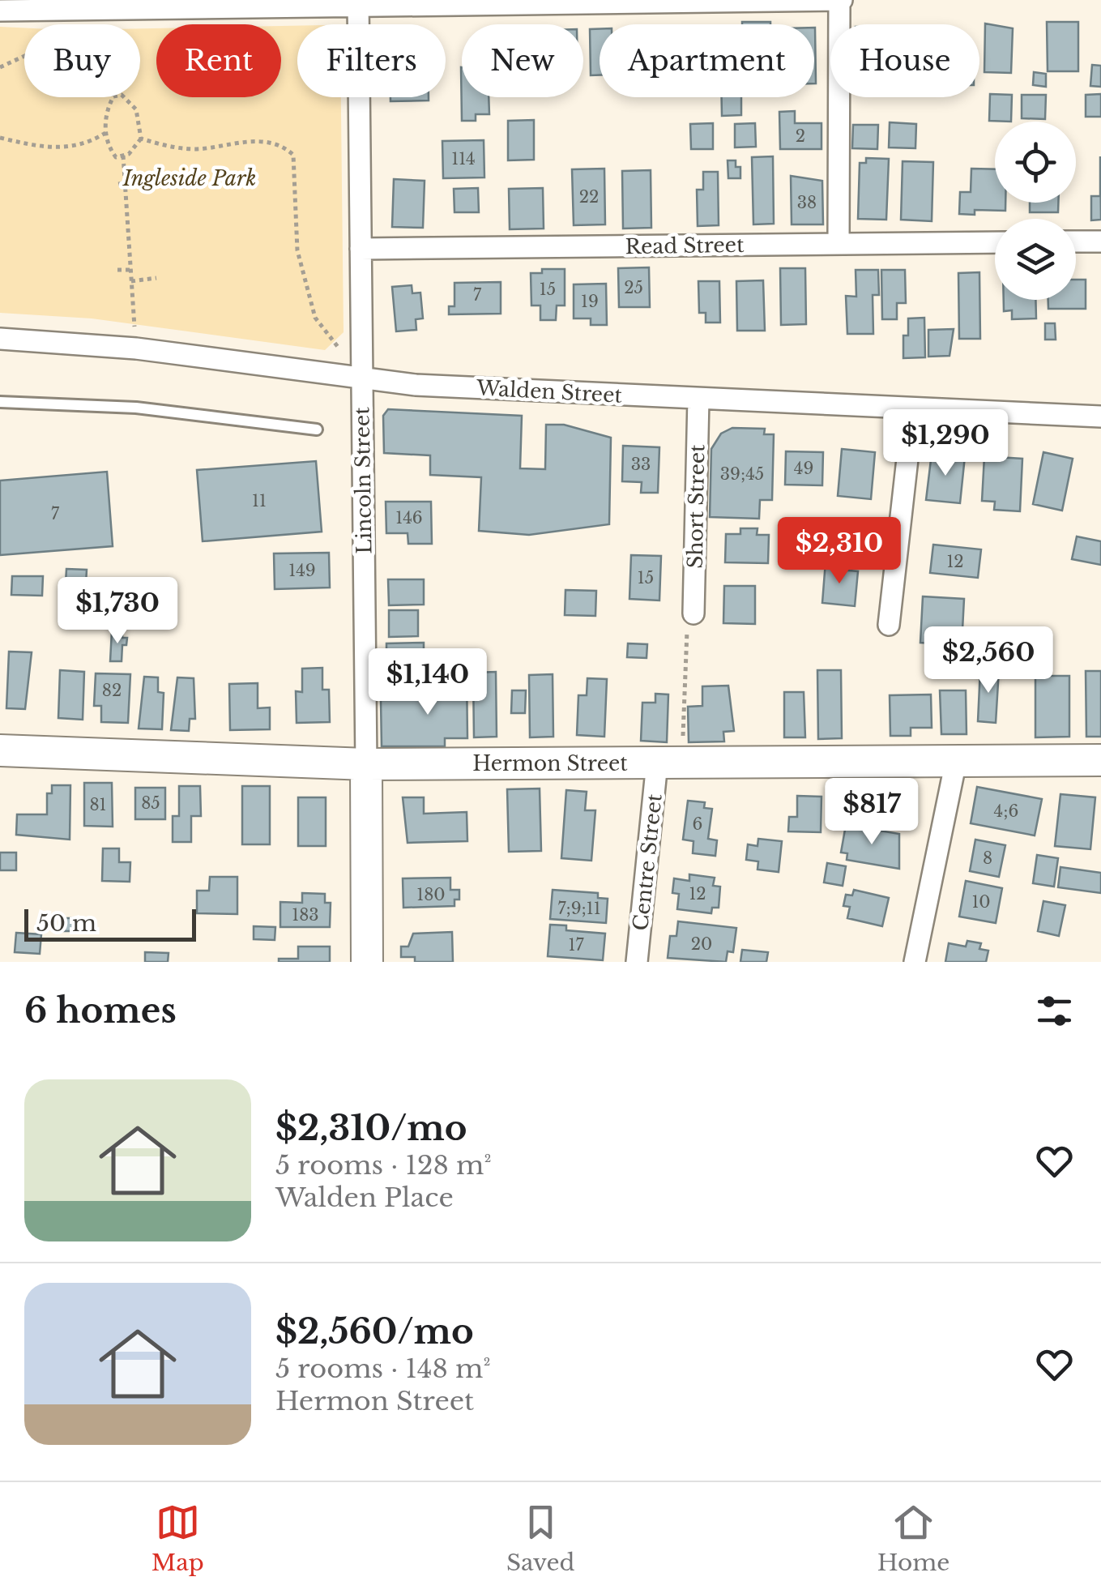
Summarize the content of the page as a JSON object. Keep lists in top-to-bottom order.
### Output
{
  "streets": {
    "street": [
      "Read Street",
      "Walden Street",
      "Lincoln Street",
      "Short Street",
      "Hermon Street",
      "Centre Street"
    ]
  },
  "crossings": [
    ["Read Street", "Lincoln Street"],
    ["Walden Street", "Lincoln Street"],
    ["Walden Street", "Short Street"],
    ["Lincoln Street", "Hermon Street"],
    ["Hermon Street", "Centre Street"]
  ],
  "parks": ["Ingleside Park"],
  "house_numbers": [
    "2",
    "114",
    "22",
    "38",
    "25",
    "15",
    "7",
    "19",
    "33",
    "49",
    "39;45",
    "11",
    "7",
    "146",
    "12",
    "149",
    "15",
    "82",
    "85",
    "81",
    "4;6",
    "6",
    "8",
    "12",
    "180",
    "10",
    "7;9;11",
    "183",
    "20",
    "17"
  ],
  "scale_bar": "50 m",
  "page": {
    "chip": [
      "Buy",
      "Rent",
      "Filters",
      "New",
      "Apartment",
      "House"
    ],
    "price": [
      "$1,290",
      "$2,310",
      "$1,730",
      "$2,560",
      "$1,140",
      "$817"
    ],
    "scale": "50 m",
    "heading": "6 homes",
    "list": [
      {
        "name": "$2,310/mo",
        "note": "5 rooms · 128 m² · Walden Place"
      },
      {
        "name": "$2,560/mo",
        "note": "5 rooms · 148 m² · Hermon Street"
      }
    ],
    "tabs": ["Map", "Saved", "Home"]
  }
}
